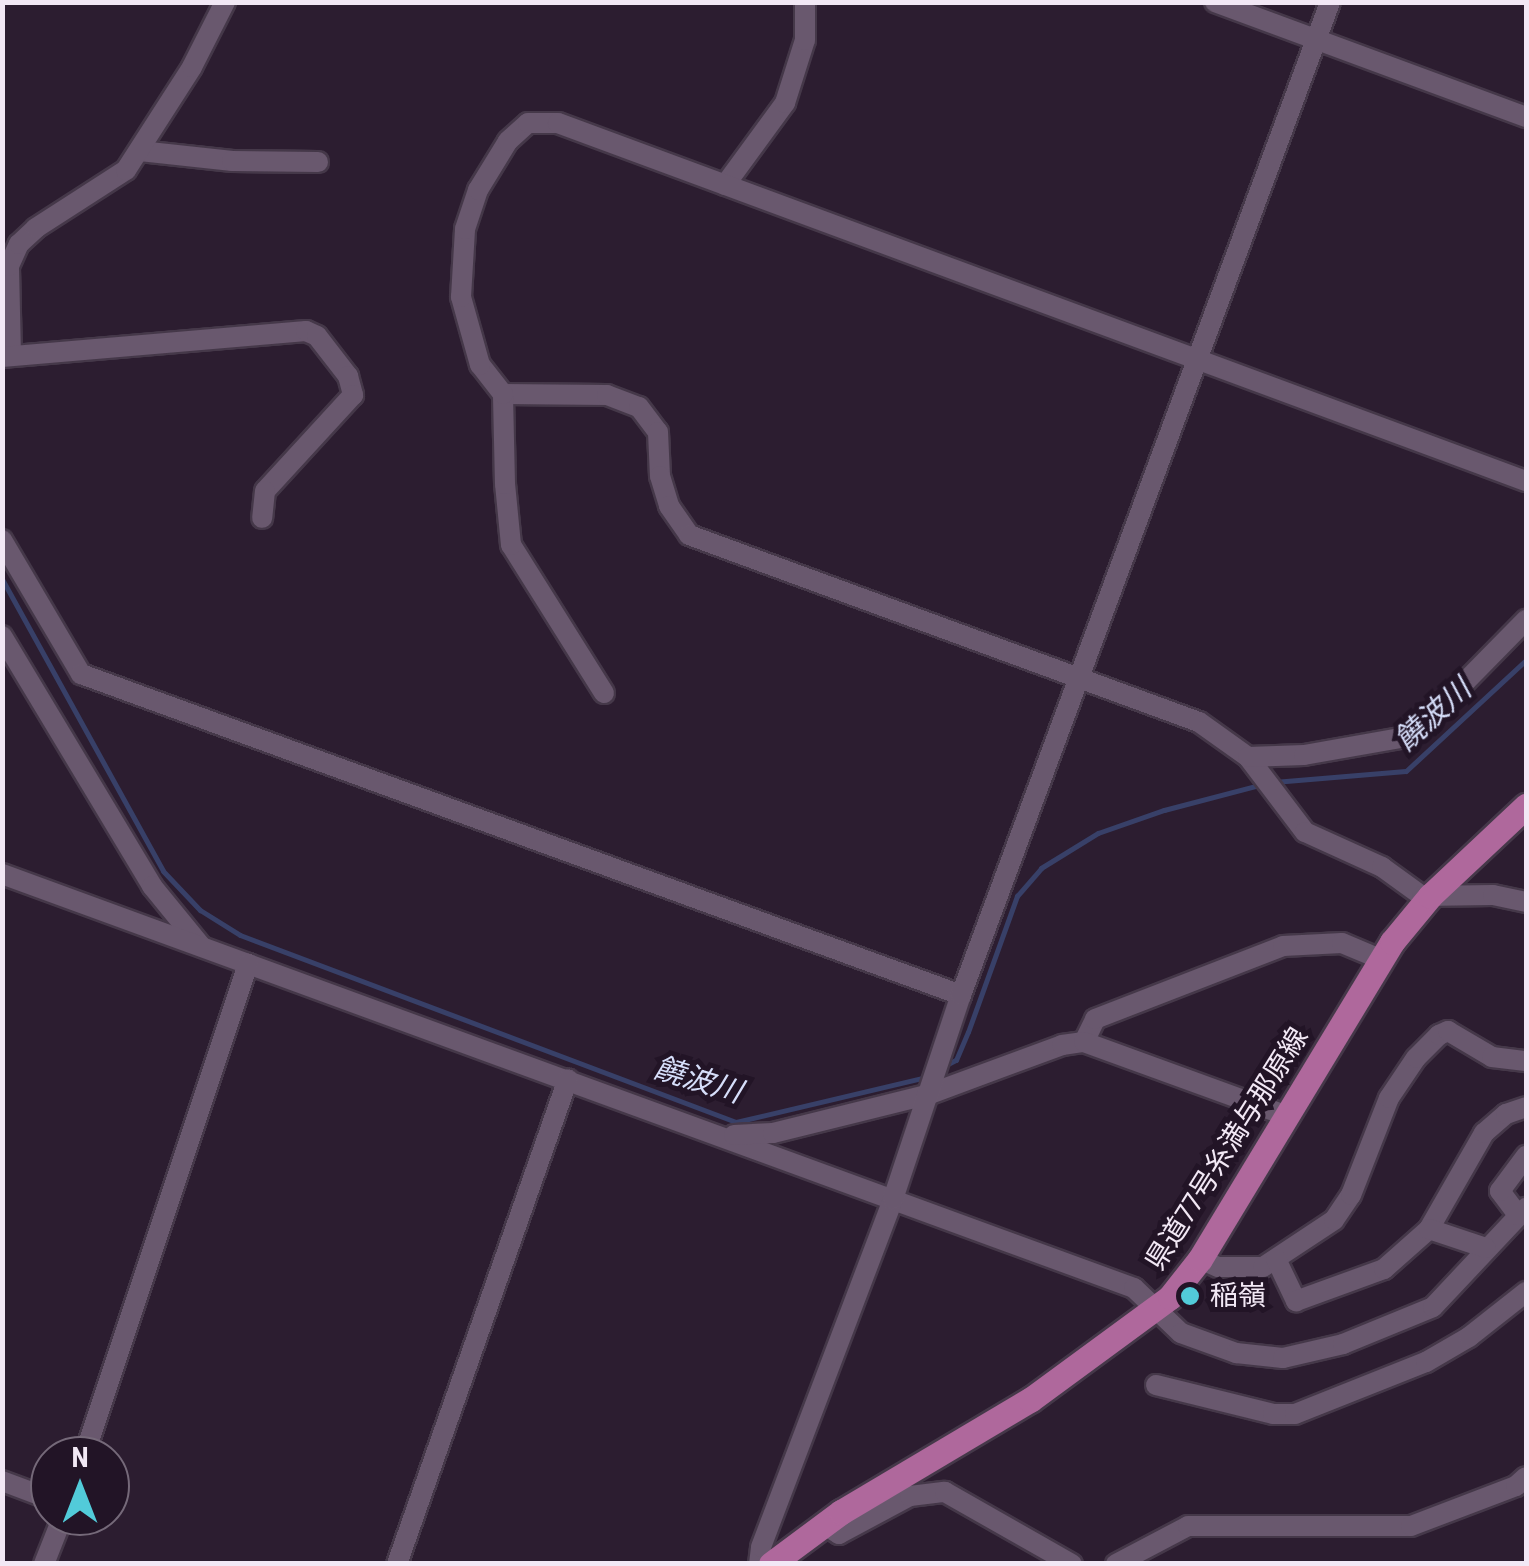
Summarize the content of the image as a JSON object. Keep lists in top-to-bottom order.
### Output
{
  "streets": {
    "main road": ["県道77号糸満与那原線"]
  },
  "water": ["饒波川"],
  "places": ["稲嶺"],
  "north": "top"
}
